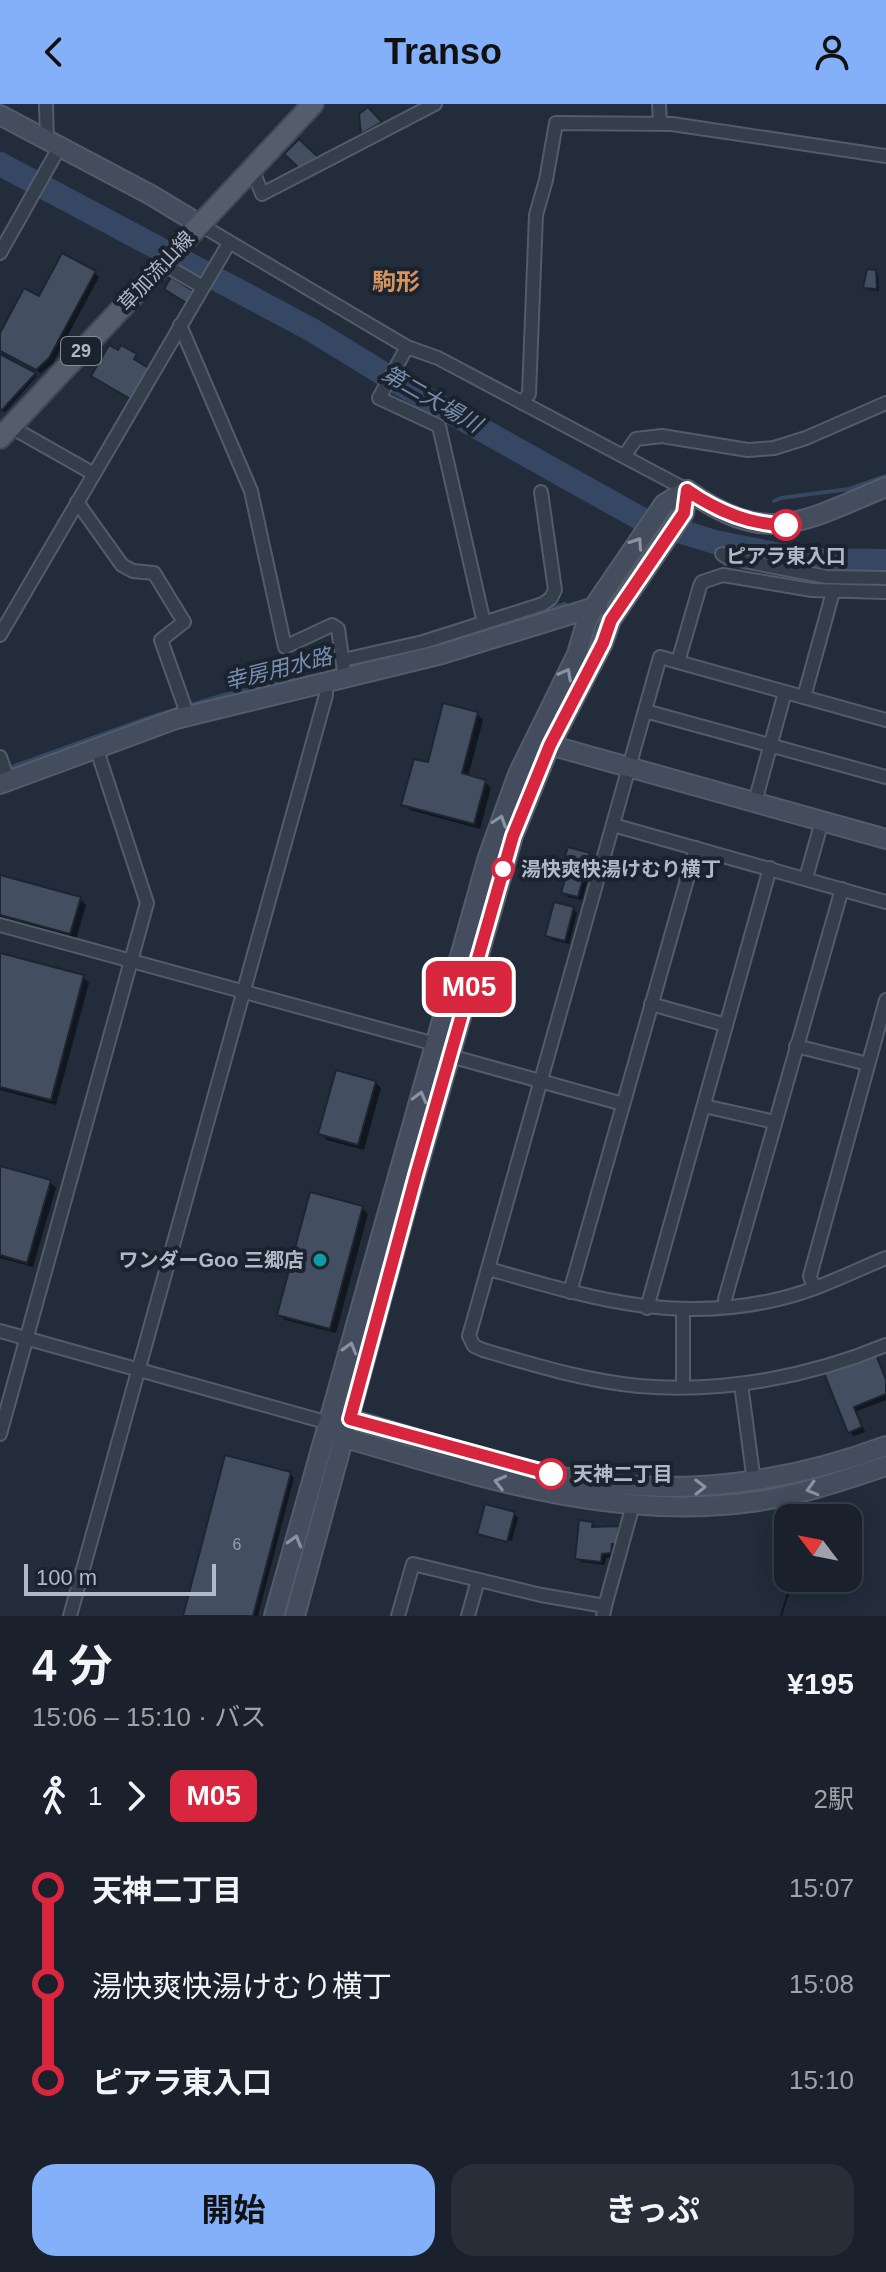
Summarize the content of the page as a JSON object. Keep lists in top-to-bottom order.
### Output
{
  "streets": {
    "main road": ["草加流山線", "29"]
  },
  "districts": ["駒形"],
  "water": ["第二大場川", "幸房用水路"],
  "places": [
    "ピアラ東入口",
    "湯快爽快湯けむり横丁",
    "ワンダーGoo 三郷店",
    "天神二丁目"
  ],
  "lines": ["bus line M05"],
  "house_numbers": ["6"],
  "scale_bar": "100 m",
  "north": "top left",
  "page": {
    "header": "Transo",
    "on_map": "M05",
    "scale": "100 m",
    "heading": ["4 分", "15:06 – 15:10 · バス", "¥195"],
    "legs": ["1", "M05", "2駅"],
    "list": [
      {
        "name": "天神二丁目",
        "value": "15:07"
      },
      {
        "name": "湯快爽快湯けむり横丁",
        "value": "15:08"
      },
      {
        "name": "ピアラ東入口",
        "value": "15:10"
      }
    ],
    "buttons": ["開始", "きっぷ"]
  }
}
